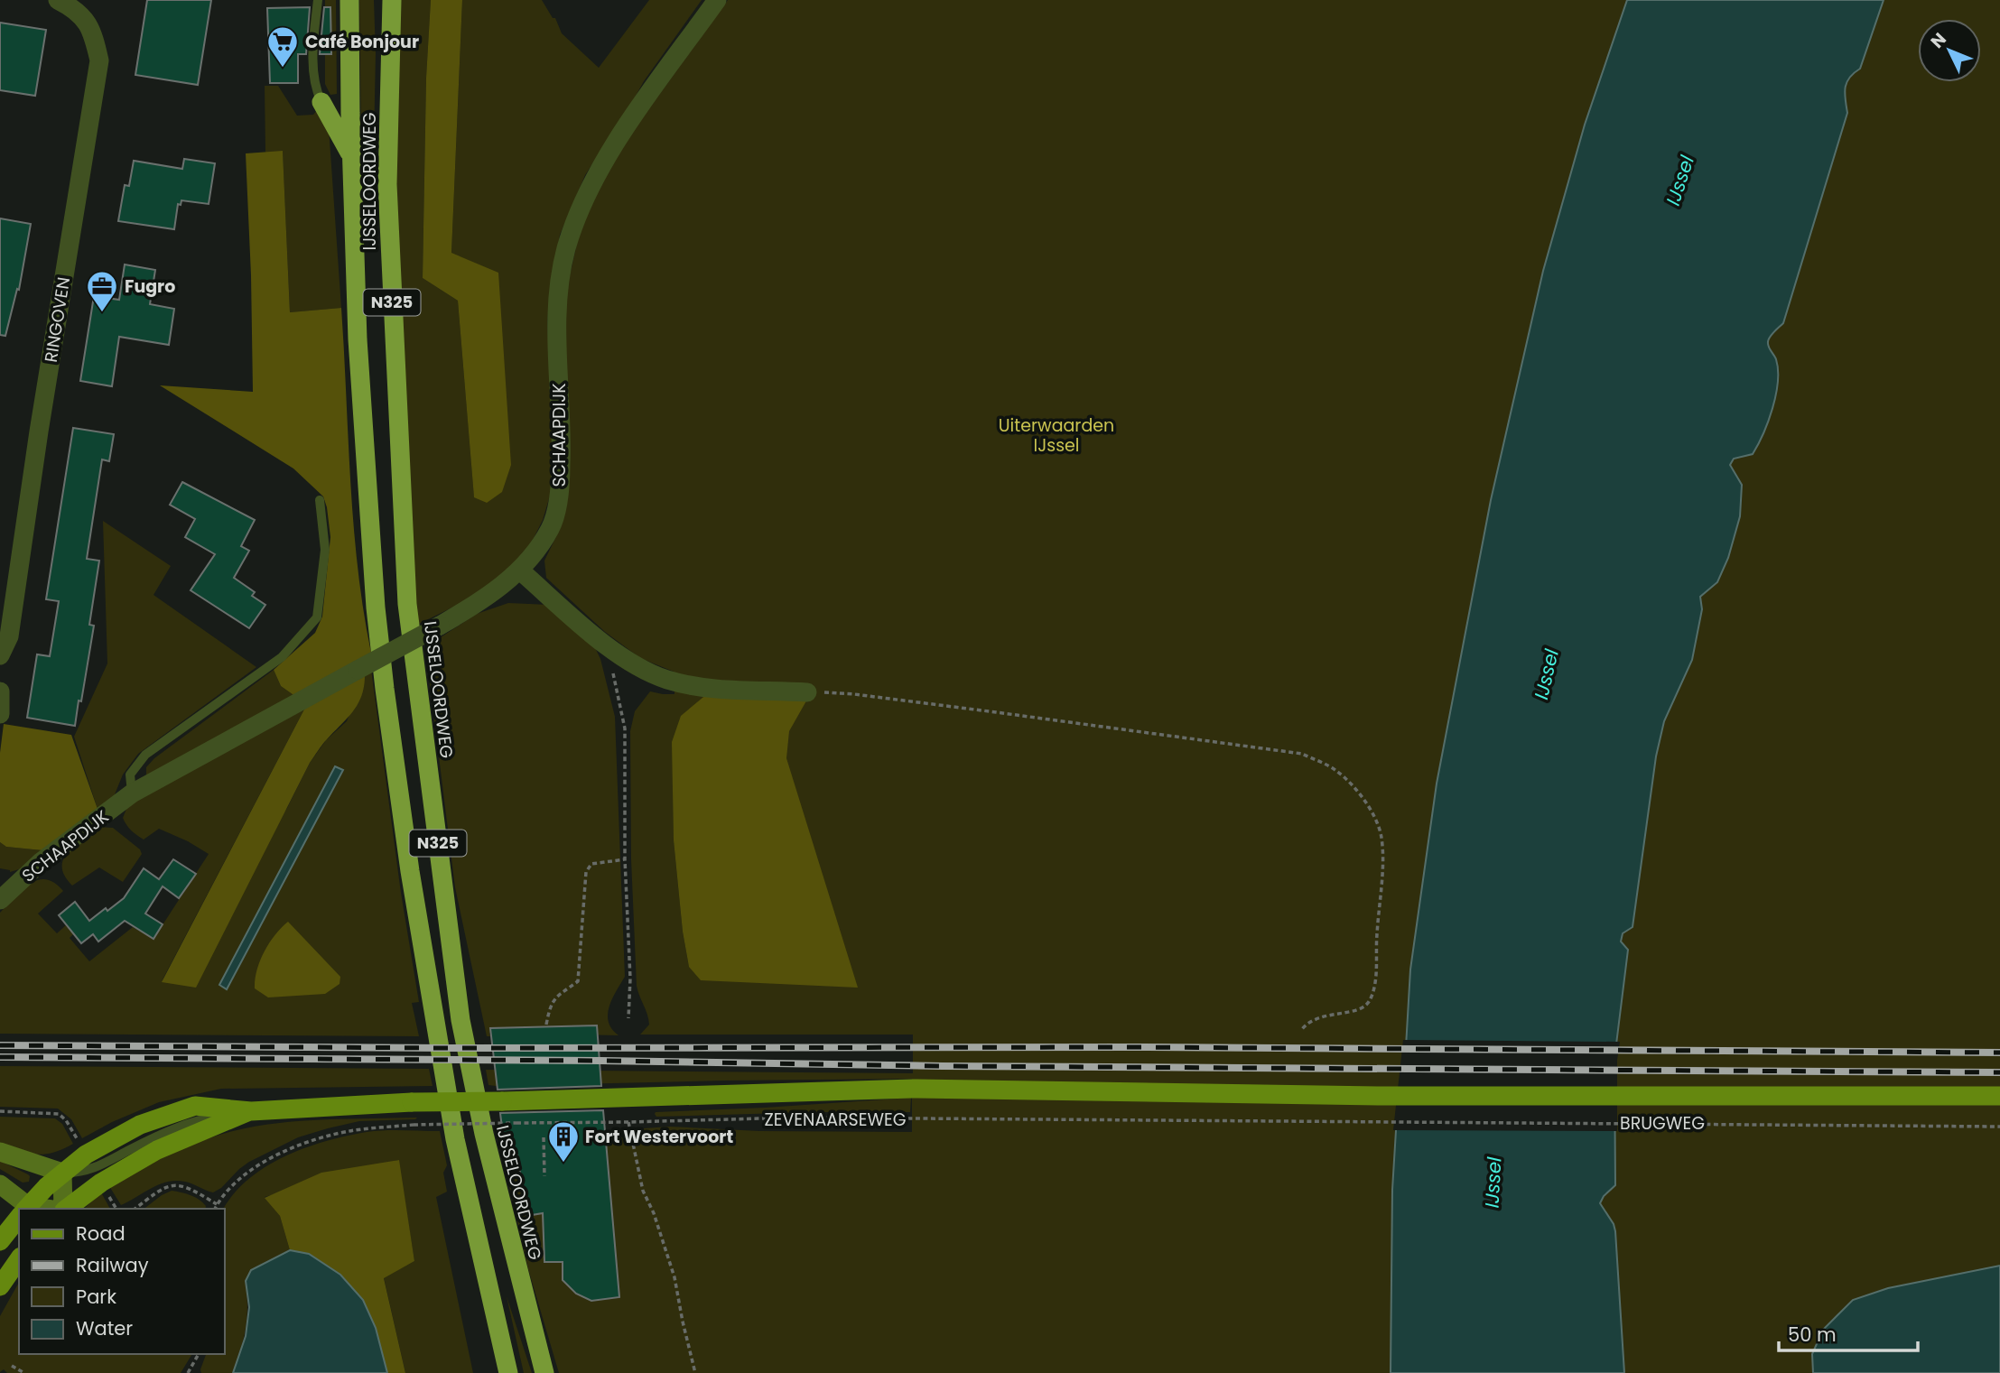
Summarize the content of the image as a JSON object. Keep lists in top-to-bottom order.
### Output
{
  "streets": {
    "highway": ["IJSSELOORDWEG", "N325"],
    "main road": ["ZEVENAARSEWEG", "BRUGWEG"],
    "street": ["RINGOVEN", "SCHAAPDIJK"]
  },
  "crossings": [
    ["ZEVENAARSEWEG", "BRUGWEG"]
  ],
  "water": ["IJssel"],
  "parks": ["Uiterwaarden IJssel"],
  "places": {
    "supermarket": ["Café Bonjour"],
    "office": ["Fugro"],
    "building": ["Fort Westervoort"]
  },
  "legend": [
    "Road",
    "Railway",
    "Park",
    "Water"
  ],
  "scale_bar": "50 m",
  "north": "top left"
}
